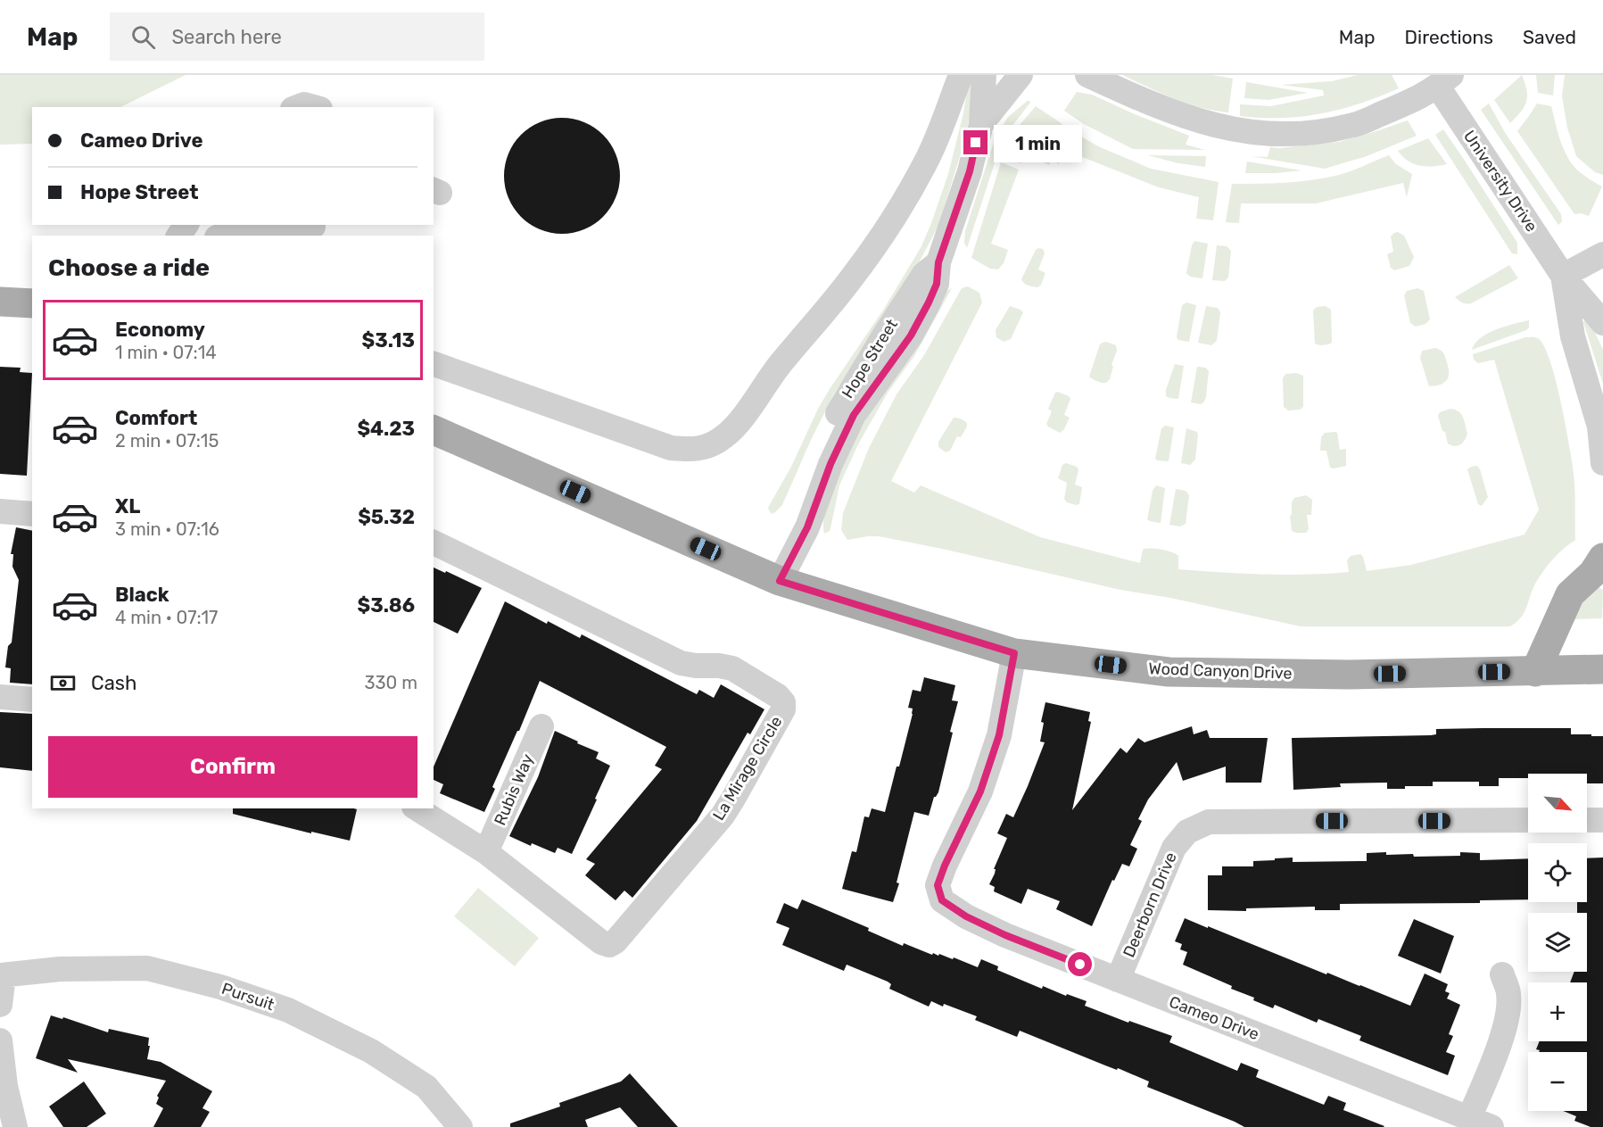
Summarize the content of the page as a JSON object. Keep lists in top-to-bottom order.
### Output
{
  "streets": {
    "main road": ["Wood Canyon Drive"],
    "street": [
      "University Drive",
      "Hope Street",
      "La Mirage Circle",
      "Rubis Way",
      "Deerborn Drive",
      "Pursuit",
      "Cameo Drive"
    ]
  },
  "crossings": [
    ["Hope Street", "Wood Canyon Drive"],
    ["Wood Canyon Drive", "Cameo Drive"],
    ["La Mirage Circle", "Rubis Way"],
    ["Deerborn Drive", "Cameo Drive"]
  ],
  "north": "bottom right",
  "page": {
    "header": "Map",
    "search": "Search here",
    "nav": ["Map", "Directions", "Saved"],
    "banner": ["Cameo Drive", "Hope Street"],
    "bubble": "1 min",
    "heading": "Choose a ride",
    "list": [
      {
        "name": "Economy",
        "note": "1 min · 07:14",
        "value": "$3.13"
      },
      {
        "name": "Comfort",
        "note": "2 min · 07:15",
        "value": "$4.23"
      },
      {
        "name": "XL",
        "note": "3 min · 07:16",
        "value": "$5.32"
      },
      {
        "name": "Black",
        "note": "4 min · 07:17",
        "value": "$3.86"
      }
    ],
    "pay": ["Cash", "330 m"],
    "buttons": "Confirm",
    "map_buttons": ["+", "−"]
  }
}
